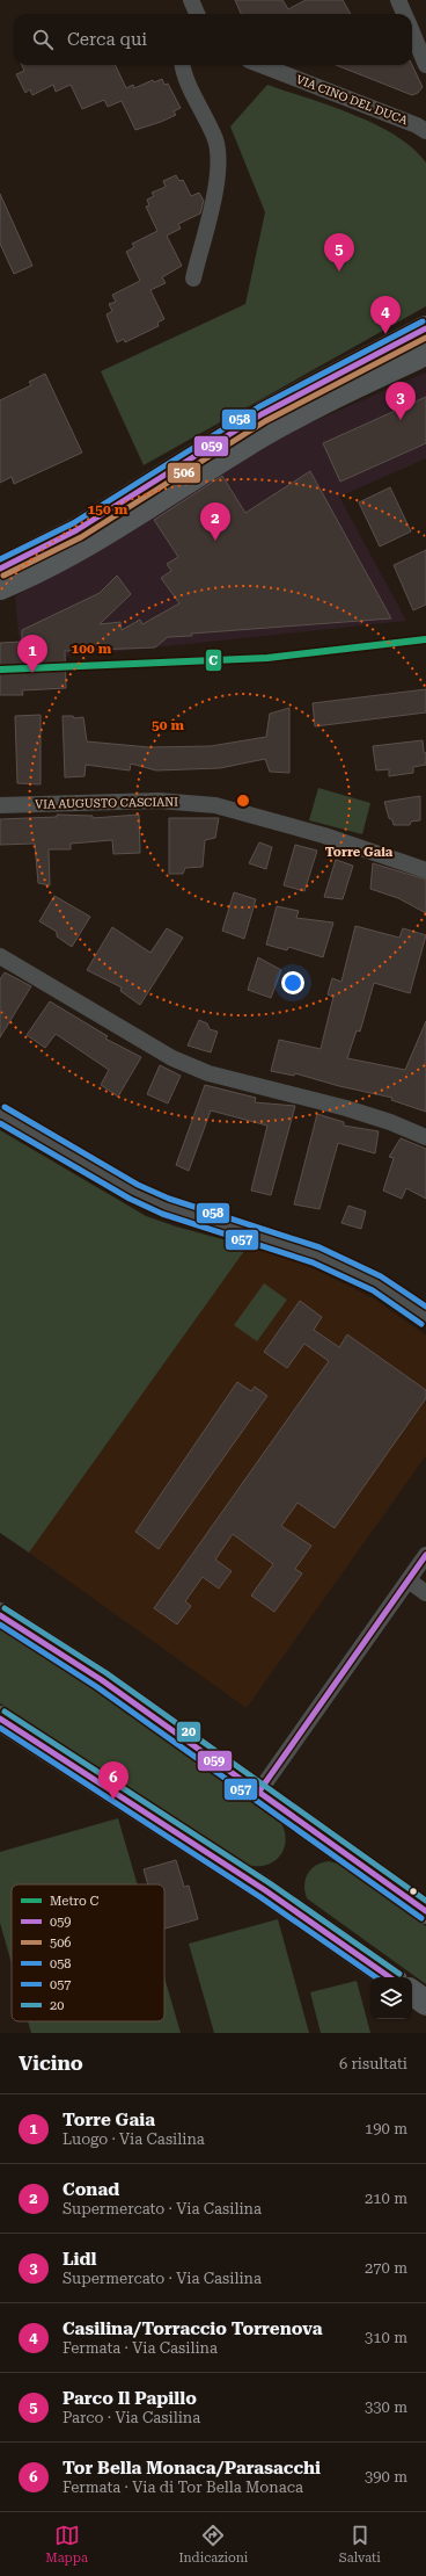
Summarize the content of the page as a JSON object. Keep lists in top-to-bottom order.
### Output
{
  "streets": {
    "street": ["VIA CINO DEL DUCA", "VIA AUGUSTO CASCIANI"]
  },
  "districts": ["Torre Gaia"],
  "lines": [
    "transit line 058",
    "transit line 059",
    "transit line 506",
    "metro line C",
    "transit line 057",
    "transit line 20"
  ],
  "legend": [
    "Metro C",
    "059",
    "506",
    "058",
    "057",
    "20"
  ],
  "page": {
    "search": "Cerca qui",
    "pins": [
      "5",
      "4",
      "3",
      "2",
      "1",
      "6"
    ],
    "heading": ["Vicino", "6 risultati"],
    "list": [
      {
        "mark": "1",
        "name": "Torre Gaia",
        "note": "Luogo · Via Casilina",
        "value": "190 m"
      },
      {
        "mark": "2",
        "name": "Conad",
        "note": "Supermercato · Via Casilina",
        "value": "210 m"
      },
      {
        "mark": "3",
        "name": "Lidl",
        "note": "Supermercato · Via Casilina",
        "value": "270 m"
      },
      {
        "mark": "4",
        "name": "Casilina/Torraccio Torrenova",
        "note": "Fermata · Via Casilina",
        "value": "310 m"
      },
      {
        "mark": "5",
        "name": "Parco Il Papillo",
        "note": "Parco · Via Casilina",
        "value": "330 m"
      },
      {
        "mark": "6",
        "name": "Tor Bella Monaca/Parasacchi",
        "note": "Fermata · Via di Tor Bella Monaca",
        "value": "390 m"
      }
    ],
    "nav": ["Mappa", "Indicazioni", "Salvati"]
  },
  "rings": ["150 m", "100 m", "50 m"]
}
